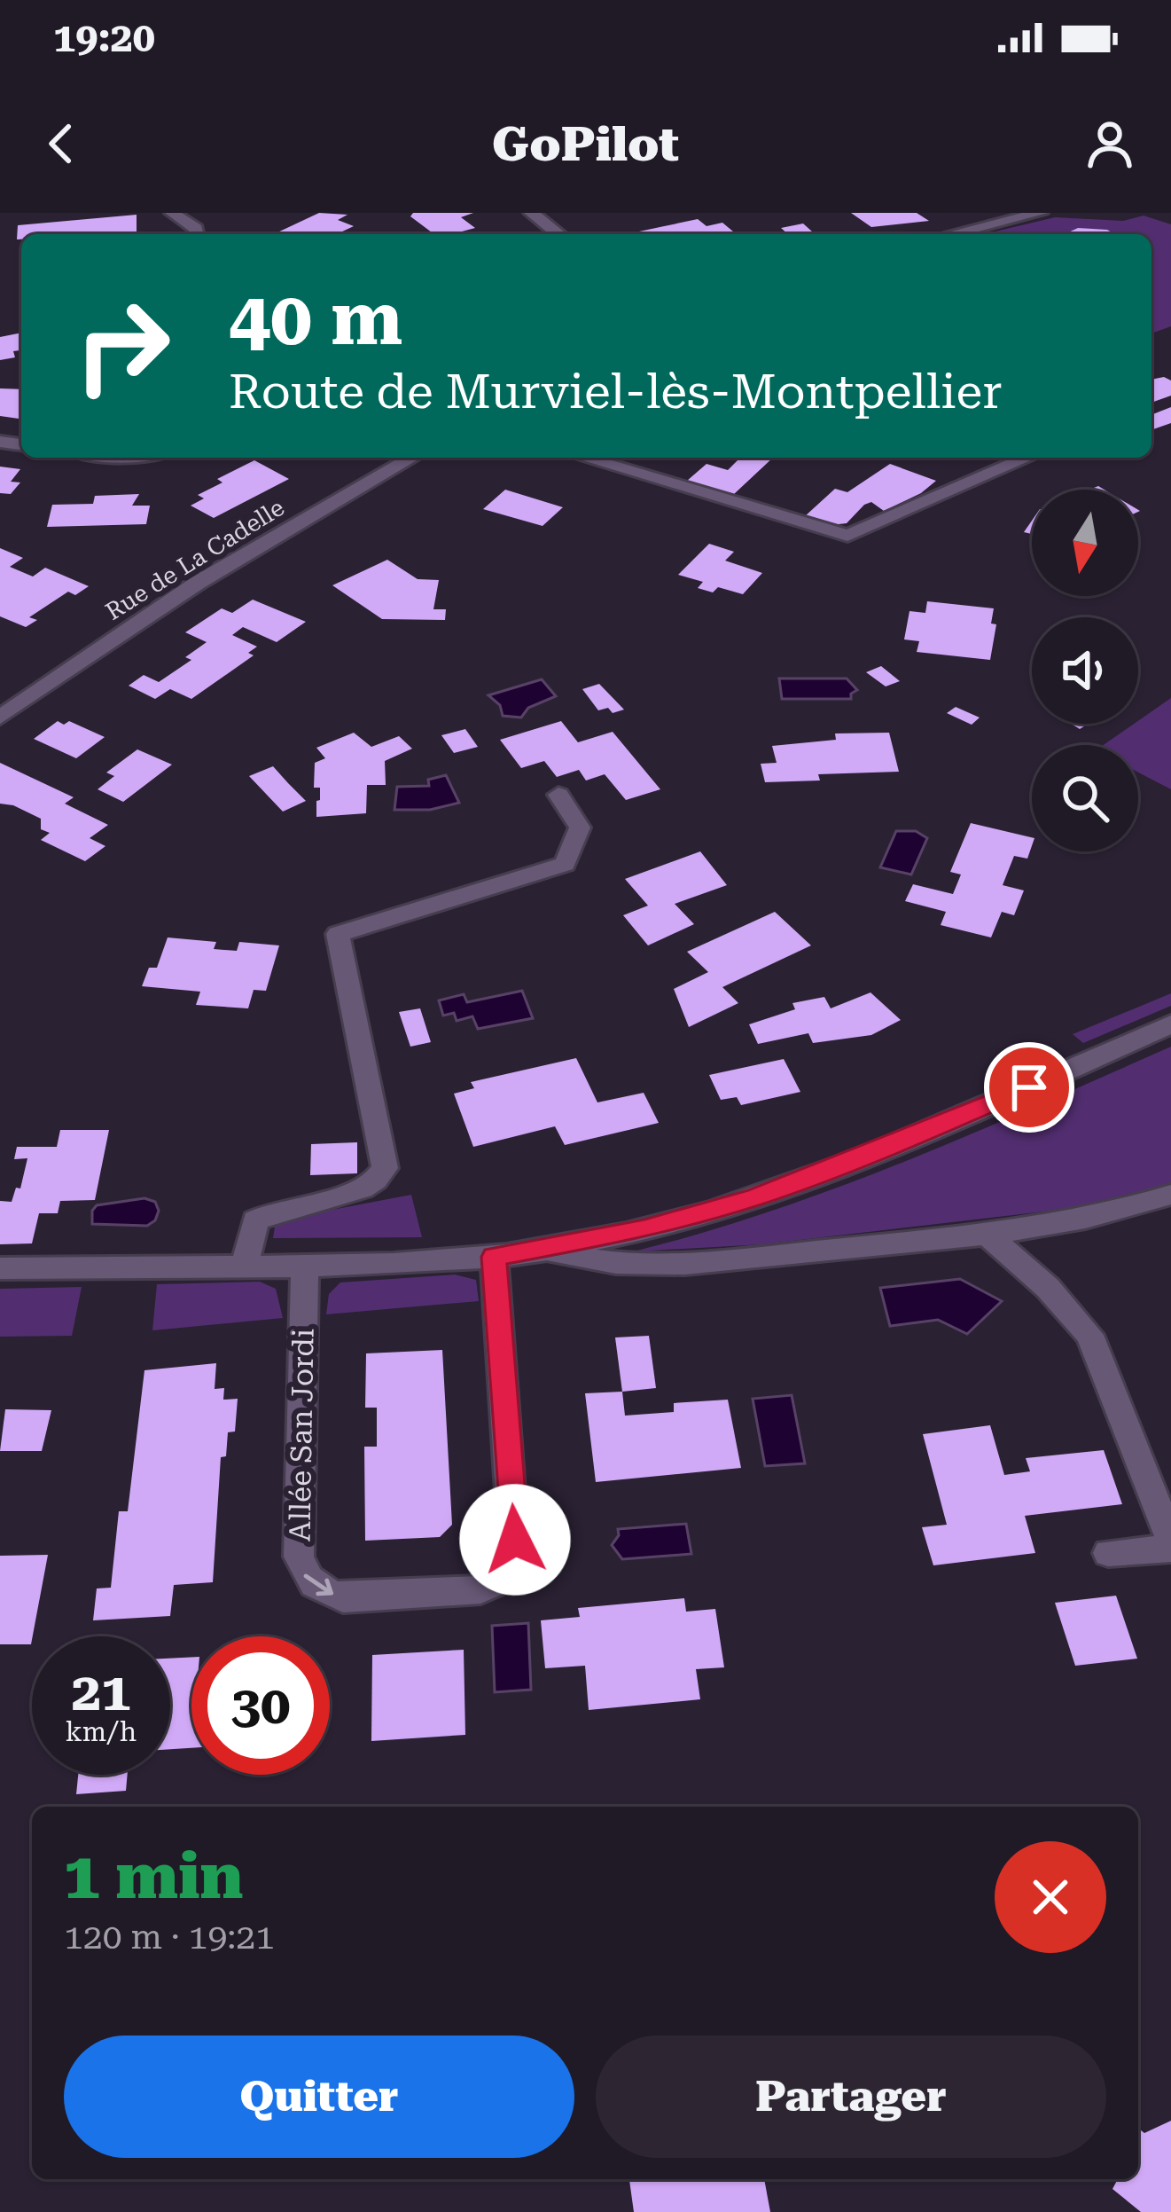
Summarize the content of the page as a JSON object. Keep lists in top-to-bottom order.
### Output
{
  "streets": {
    "street": ["Rue de La Cadelle", "Allée San Jordi"]
  },
  "north": "bottom",
  "page": {
    "status": "19:20",
    "header": "GoPilot",
    "turn": ["40 m", "Route de Murviel-lès-Montpellier"],
    "speed": "21 km/h",
    "limit": "30",
    "heading": ["1 min", "120 m · 19:21"],
    "buttons": ["Quitter", "Partager"]
  }
}
